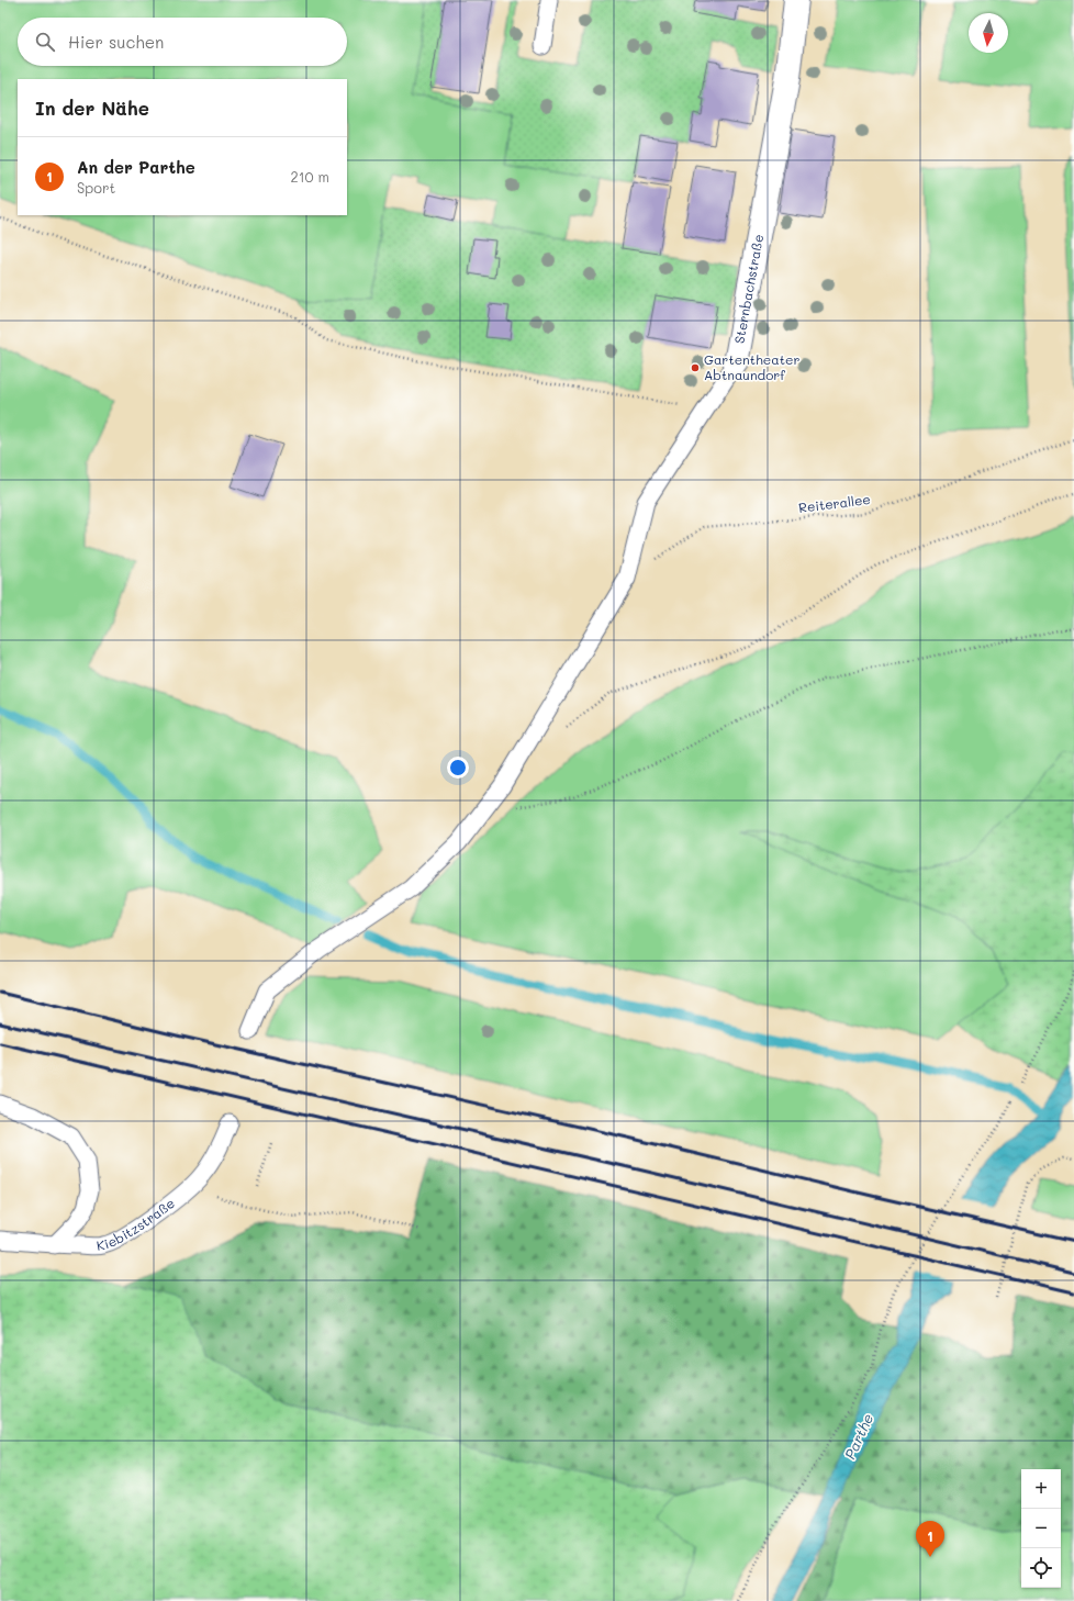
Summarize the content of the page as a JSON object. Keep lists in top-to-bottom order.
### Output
{
  "streets": {
    "street": ["Sternbachstraße"],
    "lane": ["Kiebitzstraße"],
    "path": ["Reiterallee"]
  },
  "crossings": [
    ["Sternbachstraße", "Reiterallee"]
  ],
  "water": ["Parthe"],
  "places": ["Gartentheater Abtnaundorf"],
  "north": "bottom",
  "page": {
    "search": "Hier suchen",
    "heading": "In der Nähe",
    "list": [
      {
        "mark": "1",
        "name": "An der Parthe",
        "note": "Sport",
        "value": "210 m"
      }
    ],
    "map_buttons": ["+", "−"],
    "pins": "1"
  }
}
